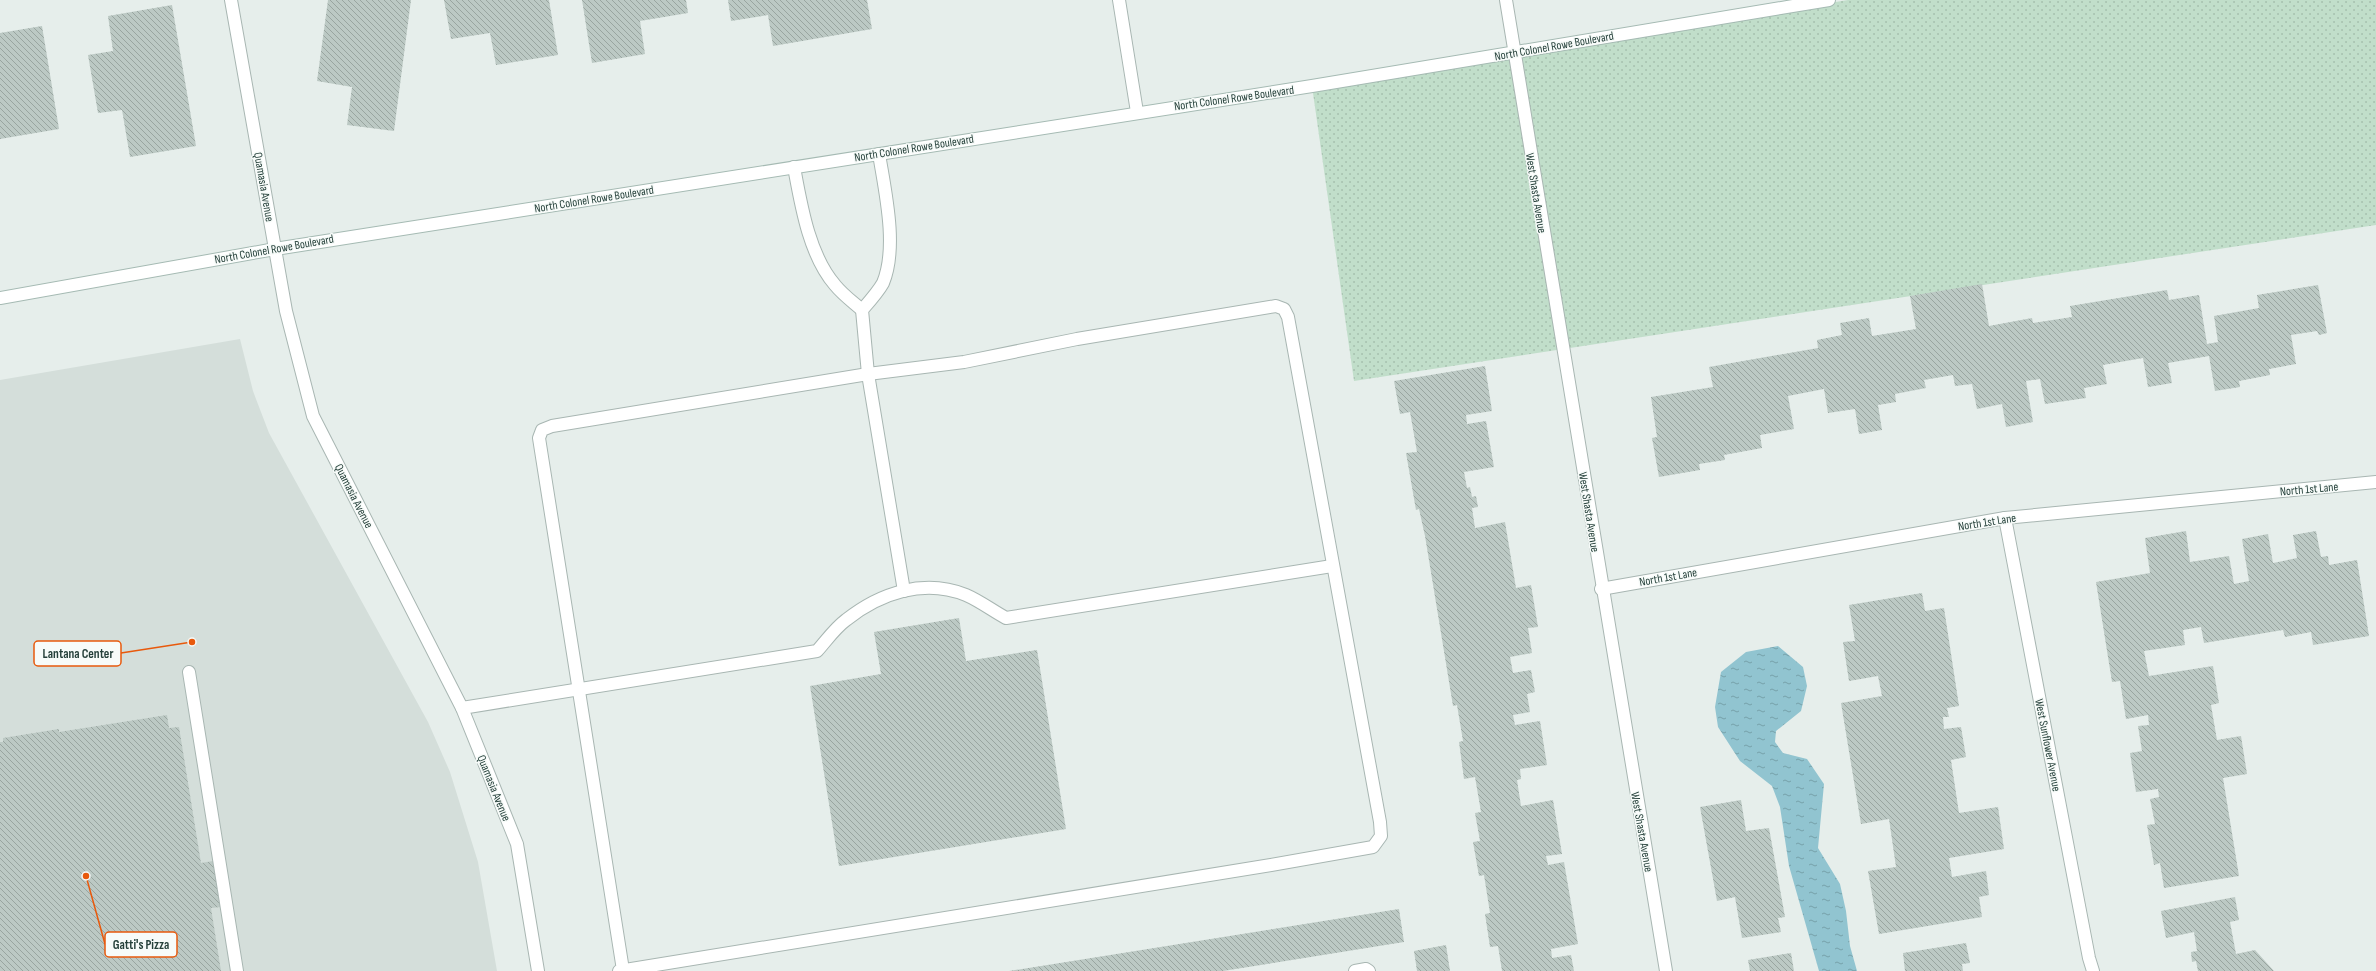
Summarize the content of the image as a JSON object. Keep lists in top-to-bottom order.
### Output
{
  "streets": {
    "street": [
      "North Colonel Rowe Boulevard",
      "Quamasia Avenue",
      "West Shasta Avenue",
      "North 1st Lane",
      "West Sunflower Avenue"
    ]
  },
  "crossings": [
    ["North Colonel Rowe Boulevard", "Quamasia Avenue"],
    ["North Colonel Rowe Boulevard", "West Shasta Avenue"],
    ["West Shasta Avenue", "North 1st Lane"],
    ["North 1st Lane", "West Sunflower Avenue"]
  ],
  "places": ["Lantana Center", "Gatti's Pizza"]
}
